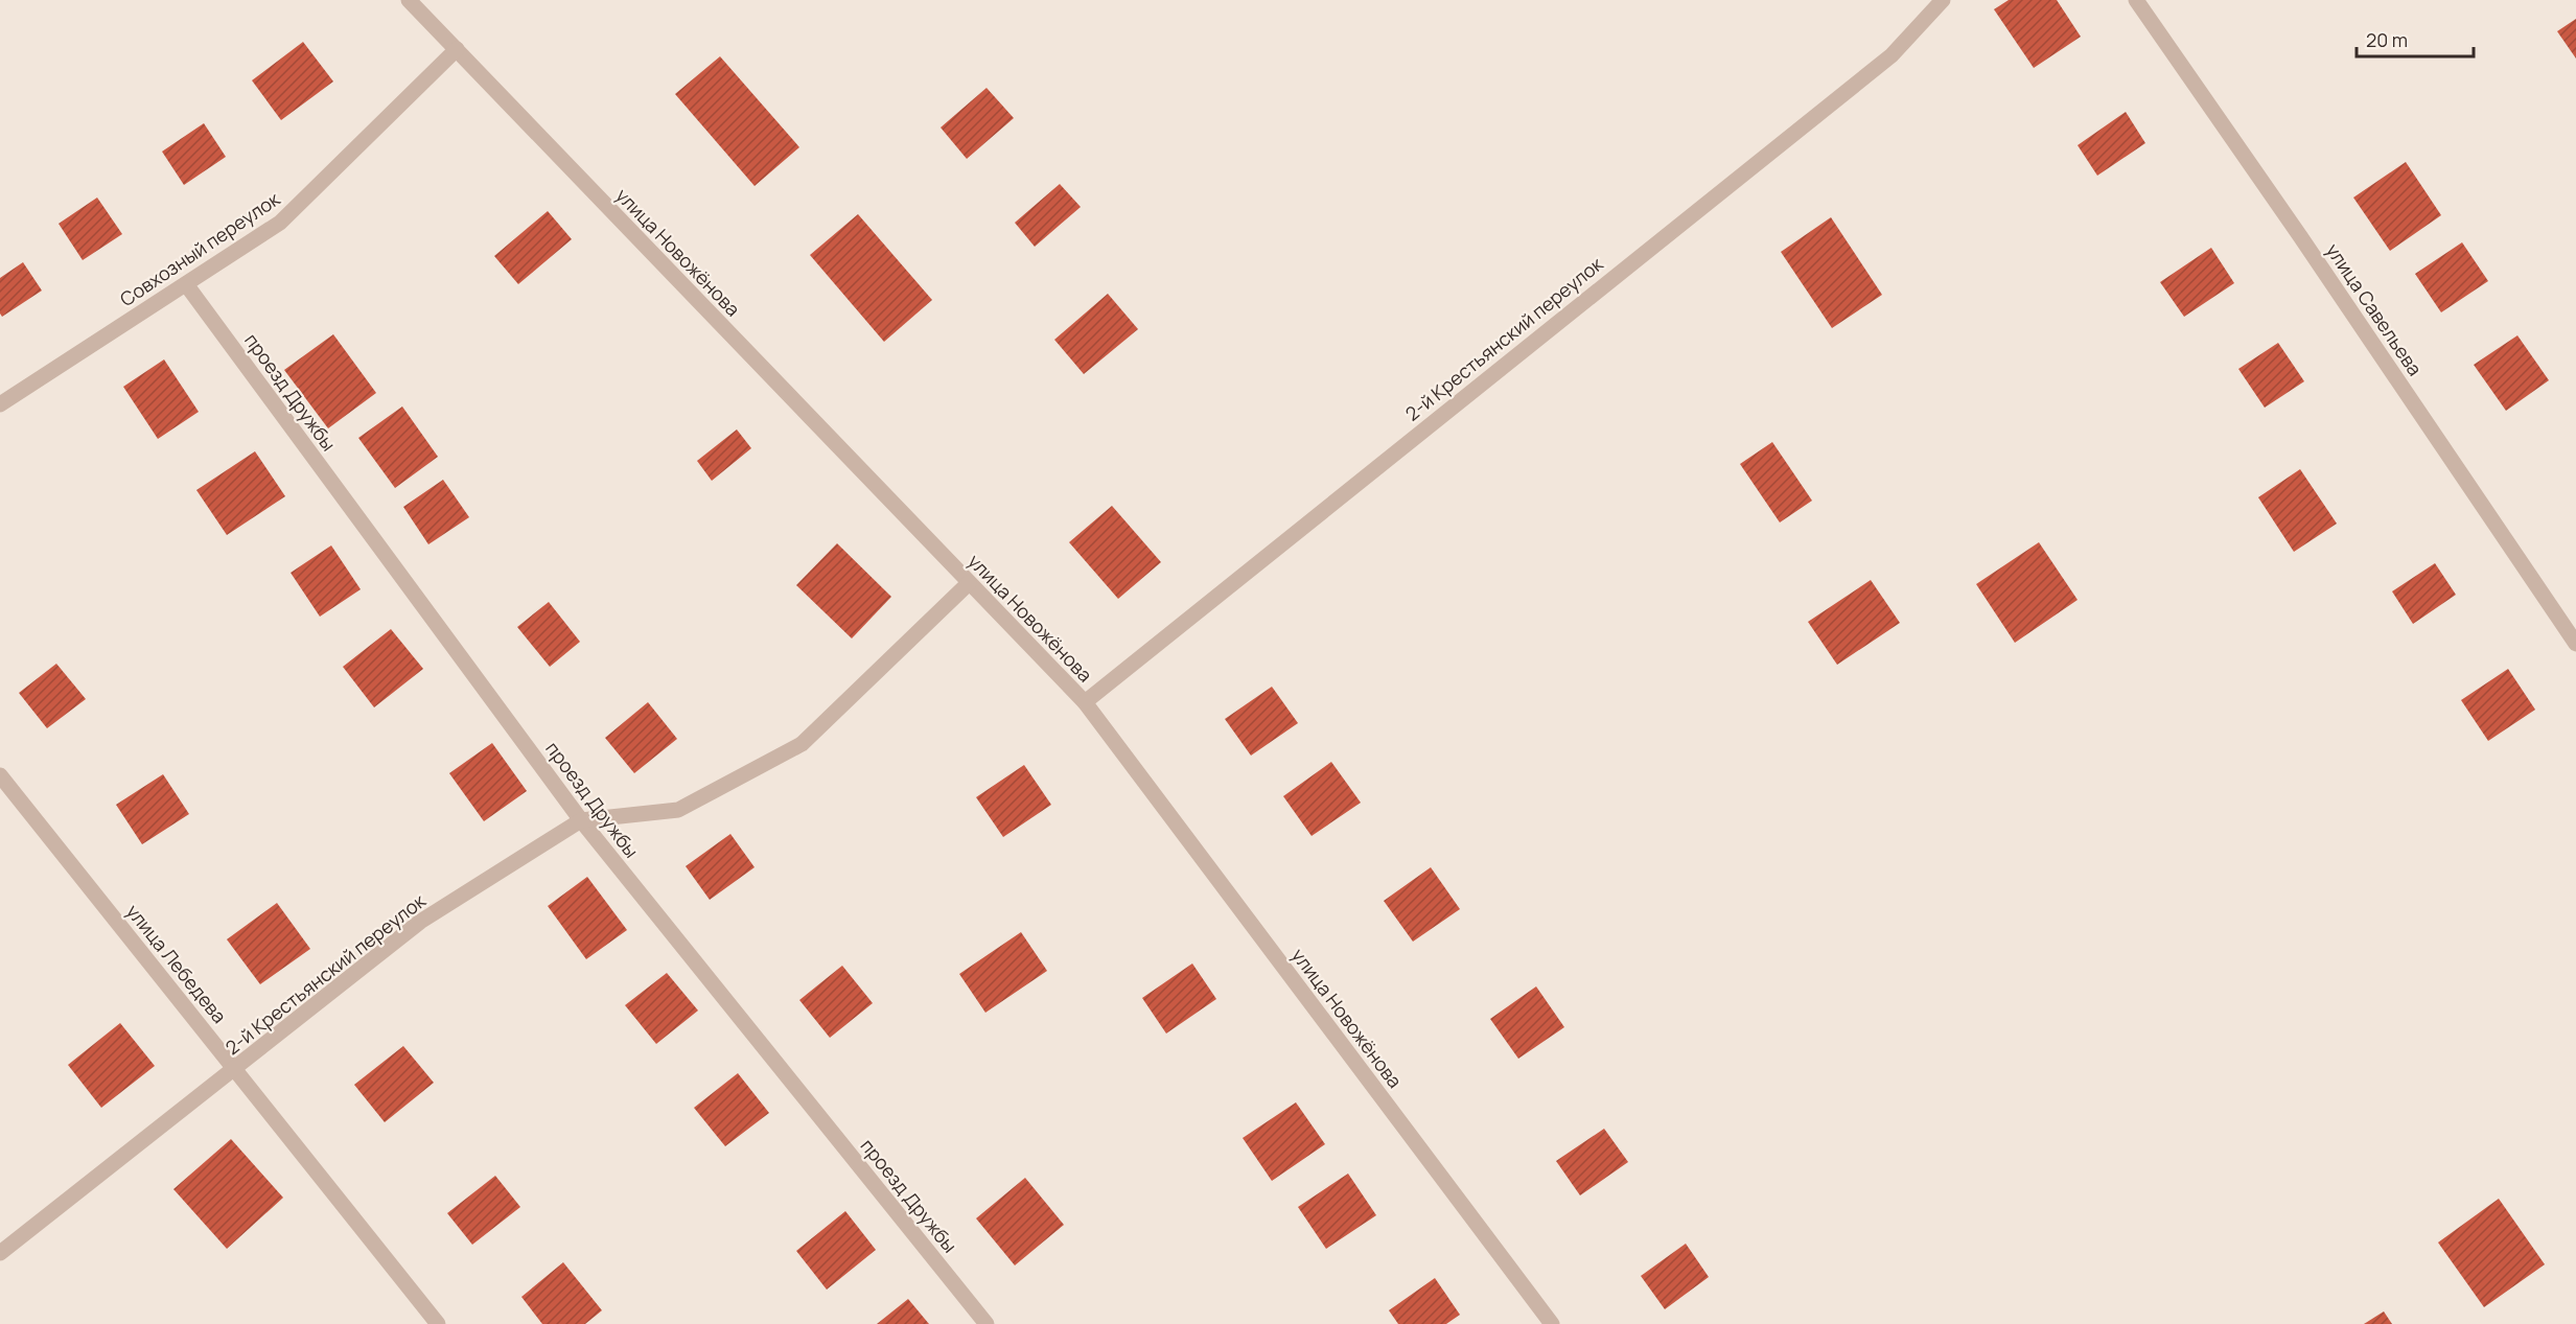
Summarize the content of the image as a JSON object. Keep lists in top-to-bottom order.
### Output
{
  "streets": {
    "street": [
      "Совхозный переулок",
      "улица Новожёнова",
      "улица Савельева",
      "2-й Крестьянский переулок",
      "проезд Дружбы",
      "улица Лебедева"
    ]
  },
  "crossings": [
    ["Совхозный переулок", "улица Новожёнова"],
    ["Совхозный переулок", "проезд Дружбы"],
    ["улица Новожёнова", "2-й Крестьянский переулок"],
    ["2-й Крестьянский переулок", "проезд Дружбы"],
    ["2-й Крестьянский переулок", "улица Лебедева"]
  ],
  "scale_bar": "20 m"
}
